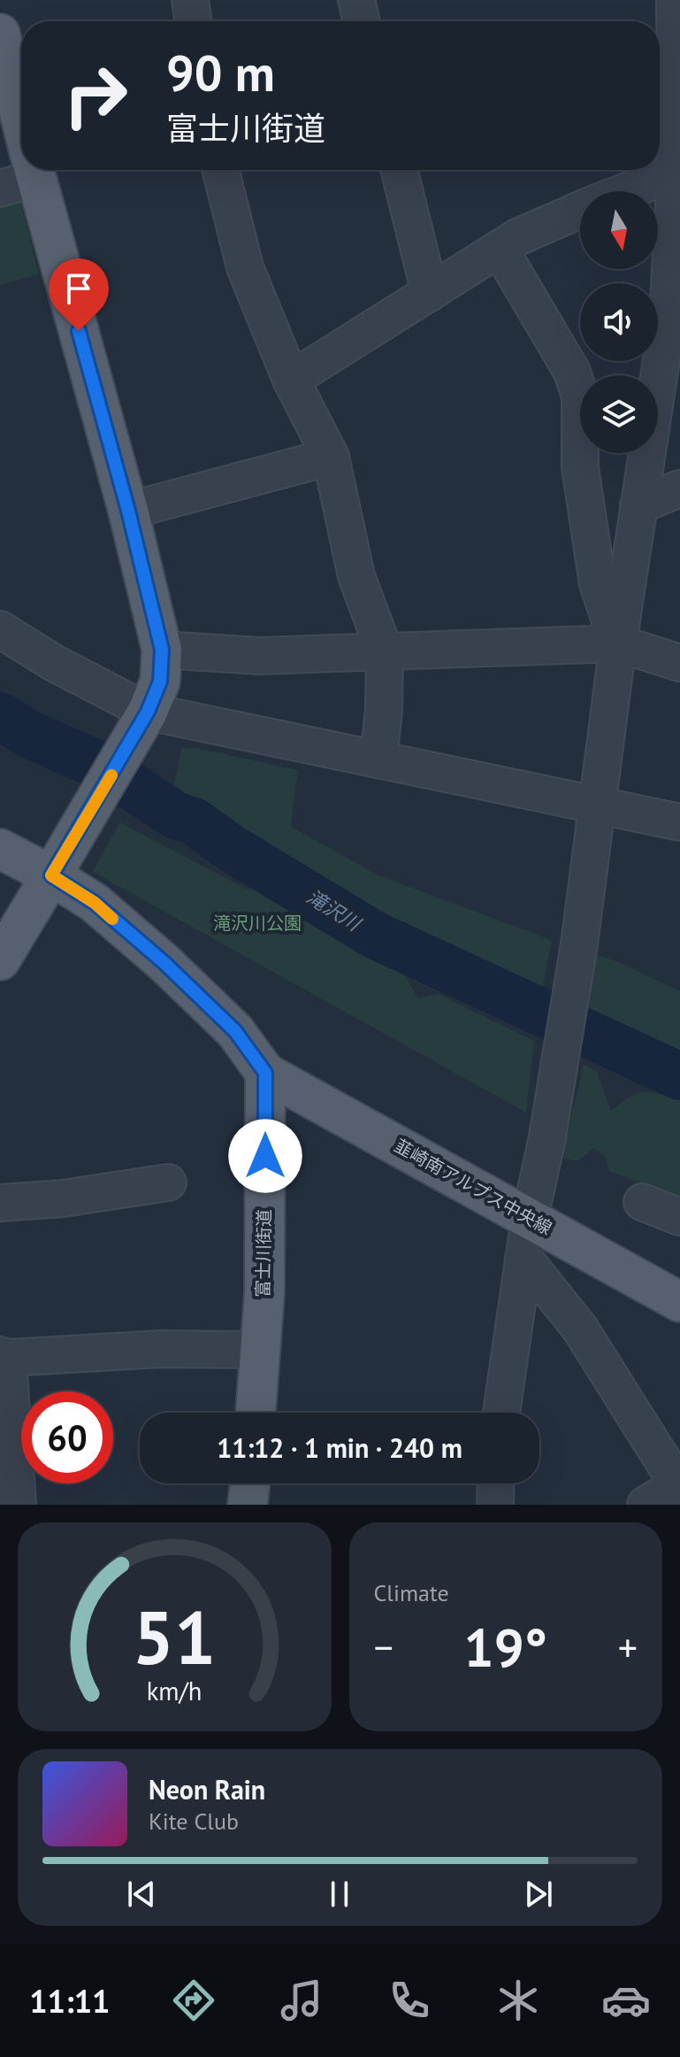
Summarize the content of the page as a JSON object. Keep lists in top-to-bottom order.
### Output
{
  "streets": {
    "main road": ["韮崎南アルプス中央線", "富士川街道"]
  },
  "crossings": [
    ["韮崎南アルプス中央線", "富士川街道"]
  ],
  "water": ["滝沢川"],
  "parks": ["滝沢川公園"],
  "north": "bottom",
  "page": {
    "turn": ["90 m", "富士川街道"],
    "limit": "60",
    "trip": "11:12 · 1 min · 240 m",
    "tile": "Climate",
    "heat": ["−", "19°", "+"],
    "song": ["Neon Rain", "Kite Club"],
    "tabs": "11:11",
    "gauge": ["51", "km/h"]
  }
}
